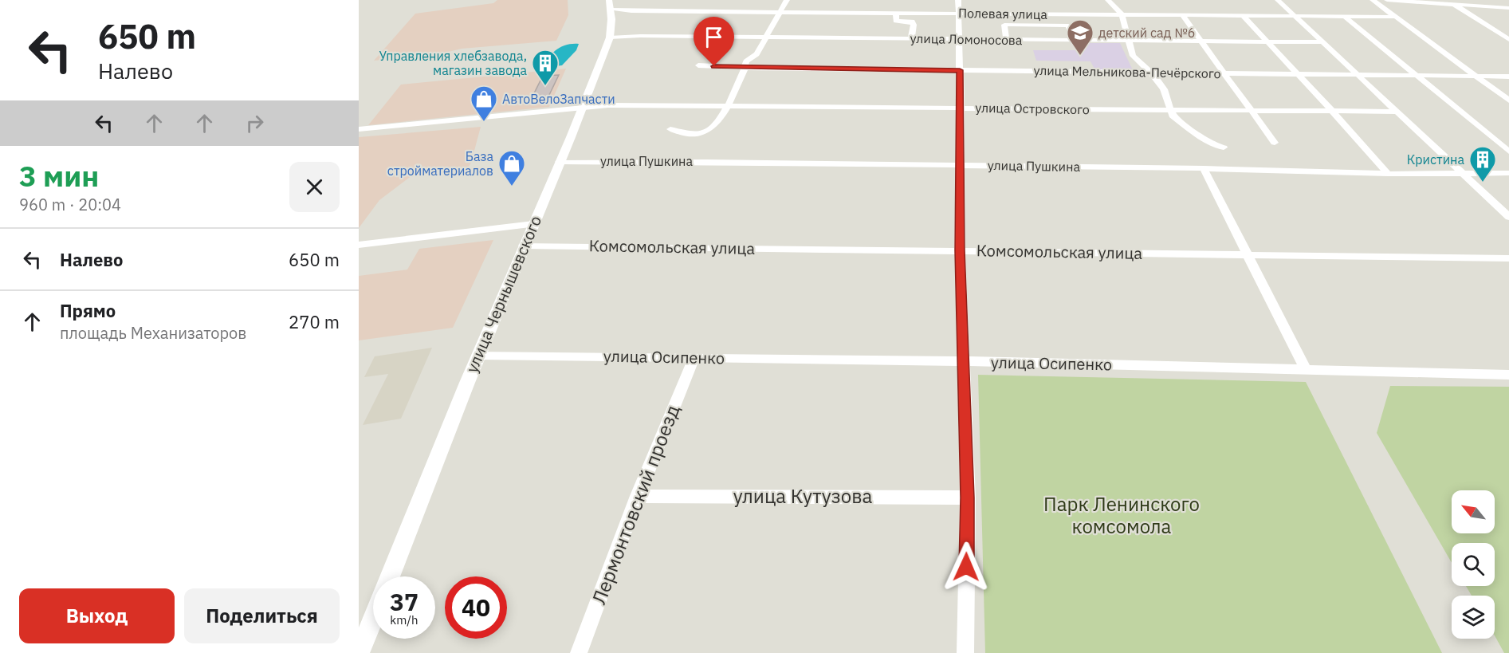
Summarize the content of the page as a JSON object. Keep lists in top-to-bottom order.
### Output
{
  "streets": {
    "main road": ["улица Чернышевского"],
    "street": [
      "Полевая улица",
      "улица Ломоносова",
      "улица Мельникова-Печёрского",
      "улица Островского",
      "улица Пушкина",
      "Комсомольская улица",
      "улица Осипенко",
      "улица Кутузова",
      "Лермонтовский проезд"
    ]
  },
  "crossings": [
    ["Полевая улица", "улица Чернышевского"],
    ["улица Ломоносова", "улица Чернышевского"],
    ["улица Островского", "улица Чернышевского"],
    ["улица Пушкина", "улица Чернышевского"],
    ["Комсомольская улица", "улица Чернышевского"],
    ["улица Чернышевского", "улица Осипенко"],
    ["улица Осипенко", "Лермонтовский проезд"],
    ["улица Кутузова", "Лермонтовский проезд"]
  ],
  "parks": ["Парк Ленинского комсомола"],
  "places": {
    "school or university": ["детский сад №6"],
    "building": ["Управления хлебзавода, магазин завода", "Кристина"],
    "shop": ["АвтоВелоЗапчасти", "База стройматериалов"]
  },
  "north": "top left",
  "page": {
    "turn": ["650 m", "Налево"],
    "heading": ["3 мин", "960 m · 20:04"],
    "list": [
      {
        "name": "Налево",
        "value": "650 m"
      },
      {
        "name": "Прямо",
        "note": "площадь Механизаторов",
        "value": "270 m"
      }
    ],
    "speed": "37 km/h",
    "limit": "40",
    "buttons": ["Выход", "Поделиться"]
  }
}
